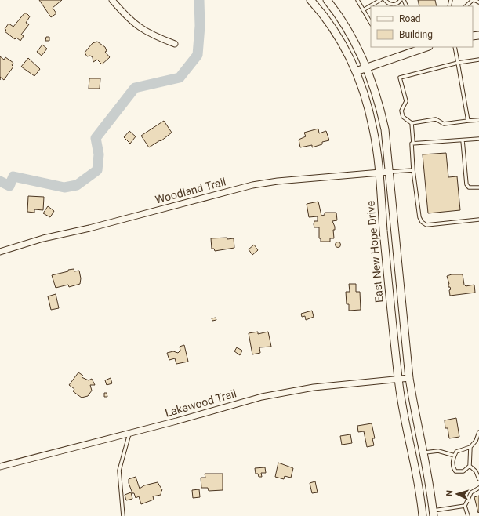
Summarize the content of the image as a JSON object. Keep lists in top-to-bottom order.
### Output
{
  "streets": {
    "street": ["Woodland Trail", "East New Hope Drive", "Lakewood Trail"]
  },
  "crossings": [
    ["Woodland Trail", "East New Hope Drive"],
    ["East New Hope Drive", "Lakewood Trail"]
  ],
  "legend": ["Road", "Building"],
  "north": "left"
}
